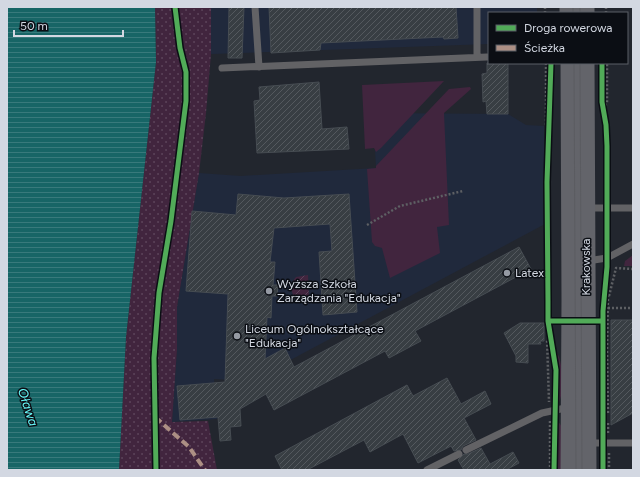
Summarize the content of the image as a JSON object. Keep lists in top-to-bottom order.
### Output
{
  "streets": {
    "main road": ["Krakowska"]
  },
  "water": ["Oława"],
  "places": ["Latex", "Wyższa Szkoła Zarządzania \"Edukacja\"", "Liceum Ogólnokształcące \"Edukacja\""],
  "legend": ["Droga rowerowa", "Ścieżka"],
  "scale_bar": "50 m"
}
